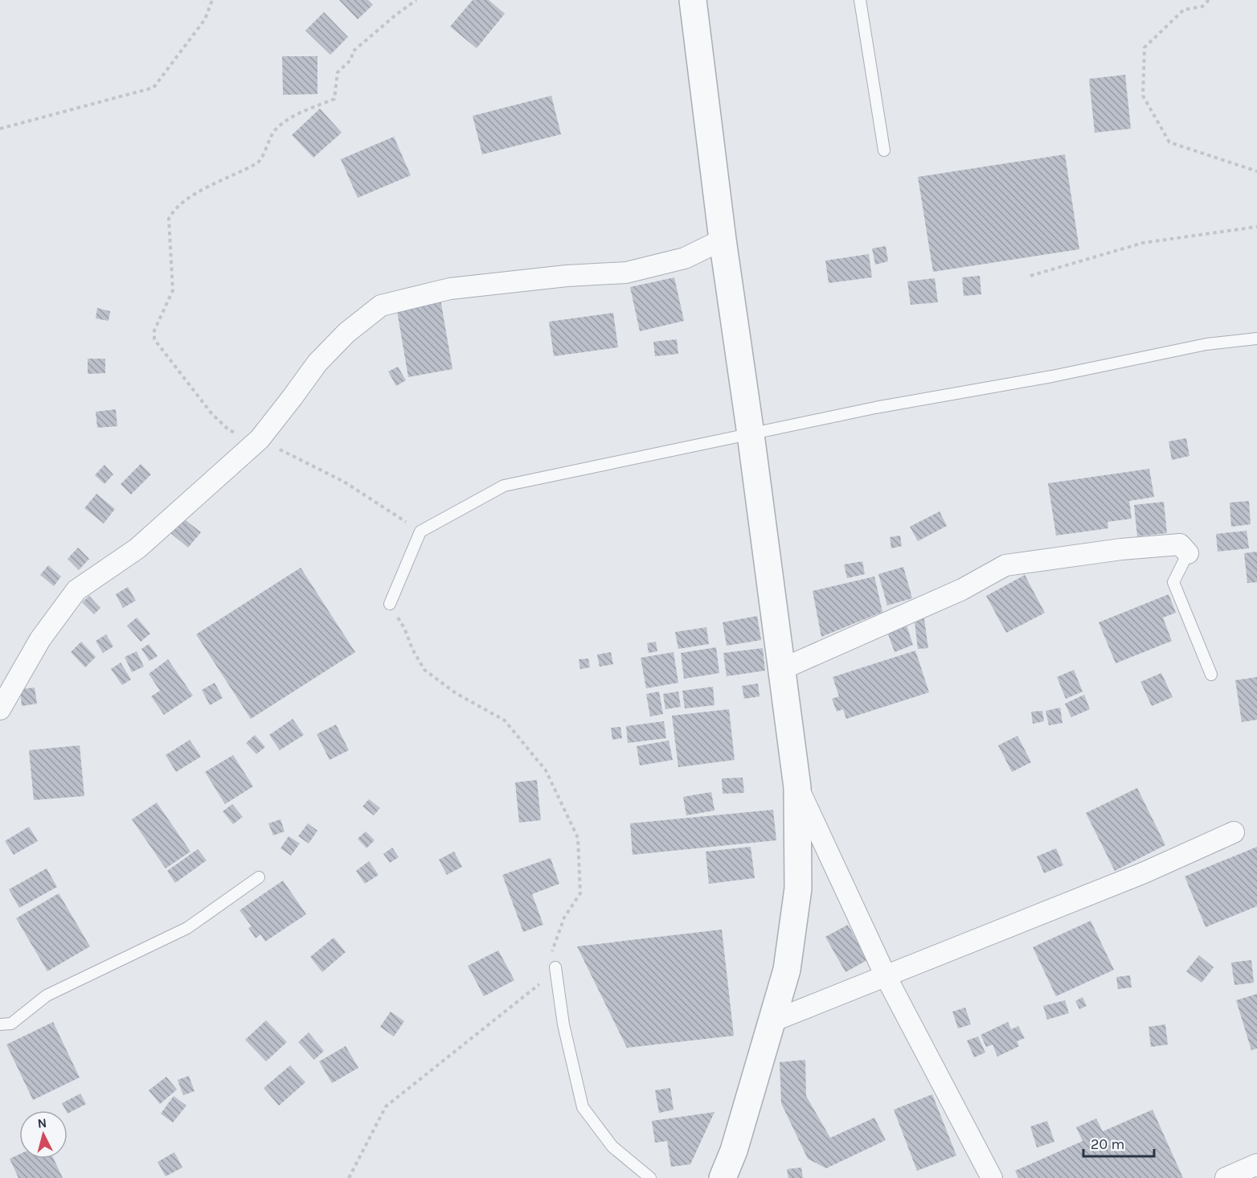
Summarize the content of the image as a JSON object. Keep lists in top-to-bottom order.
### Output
{
  "scale_bar": "20 m",
  "north": "top"
}
